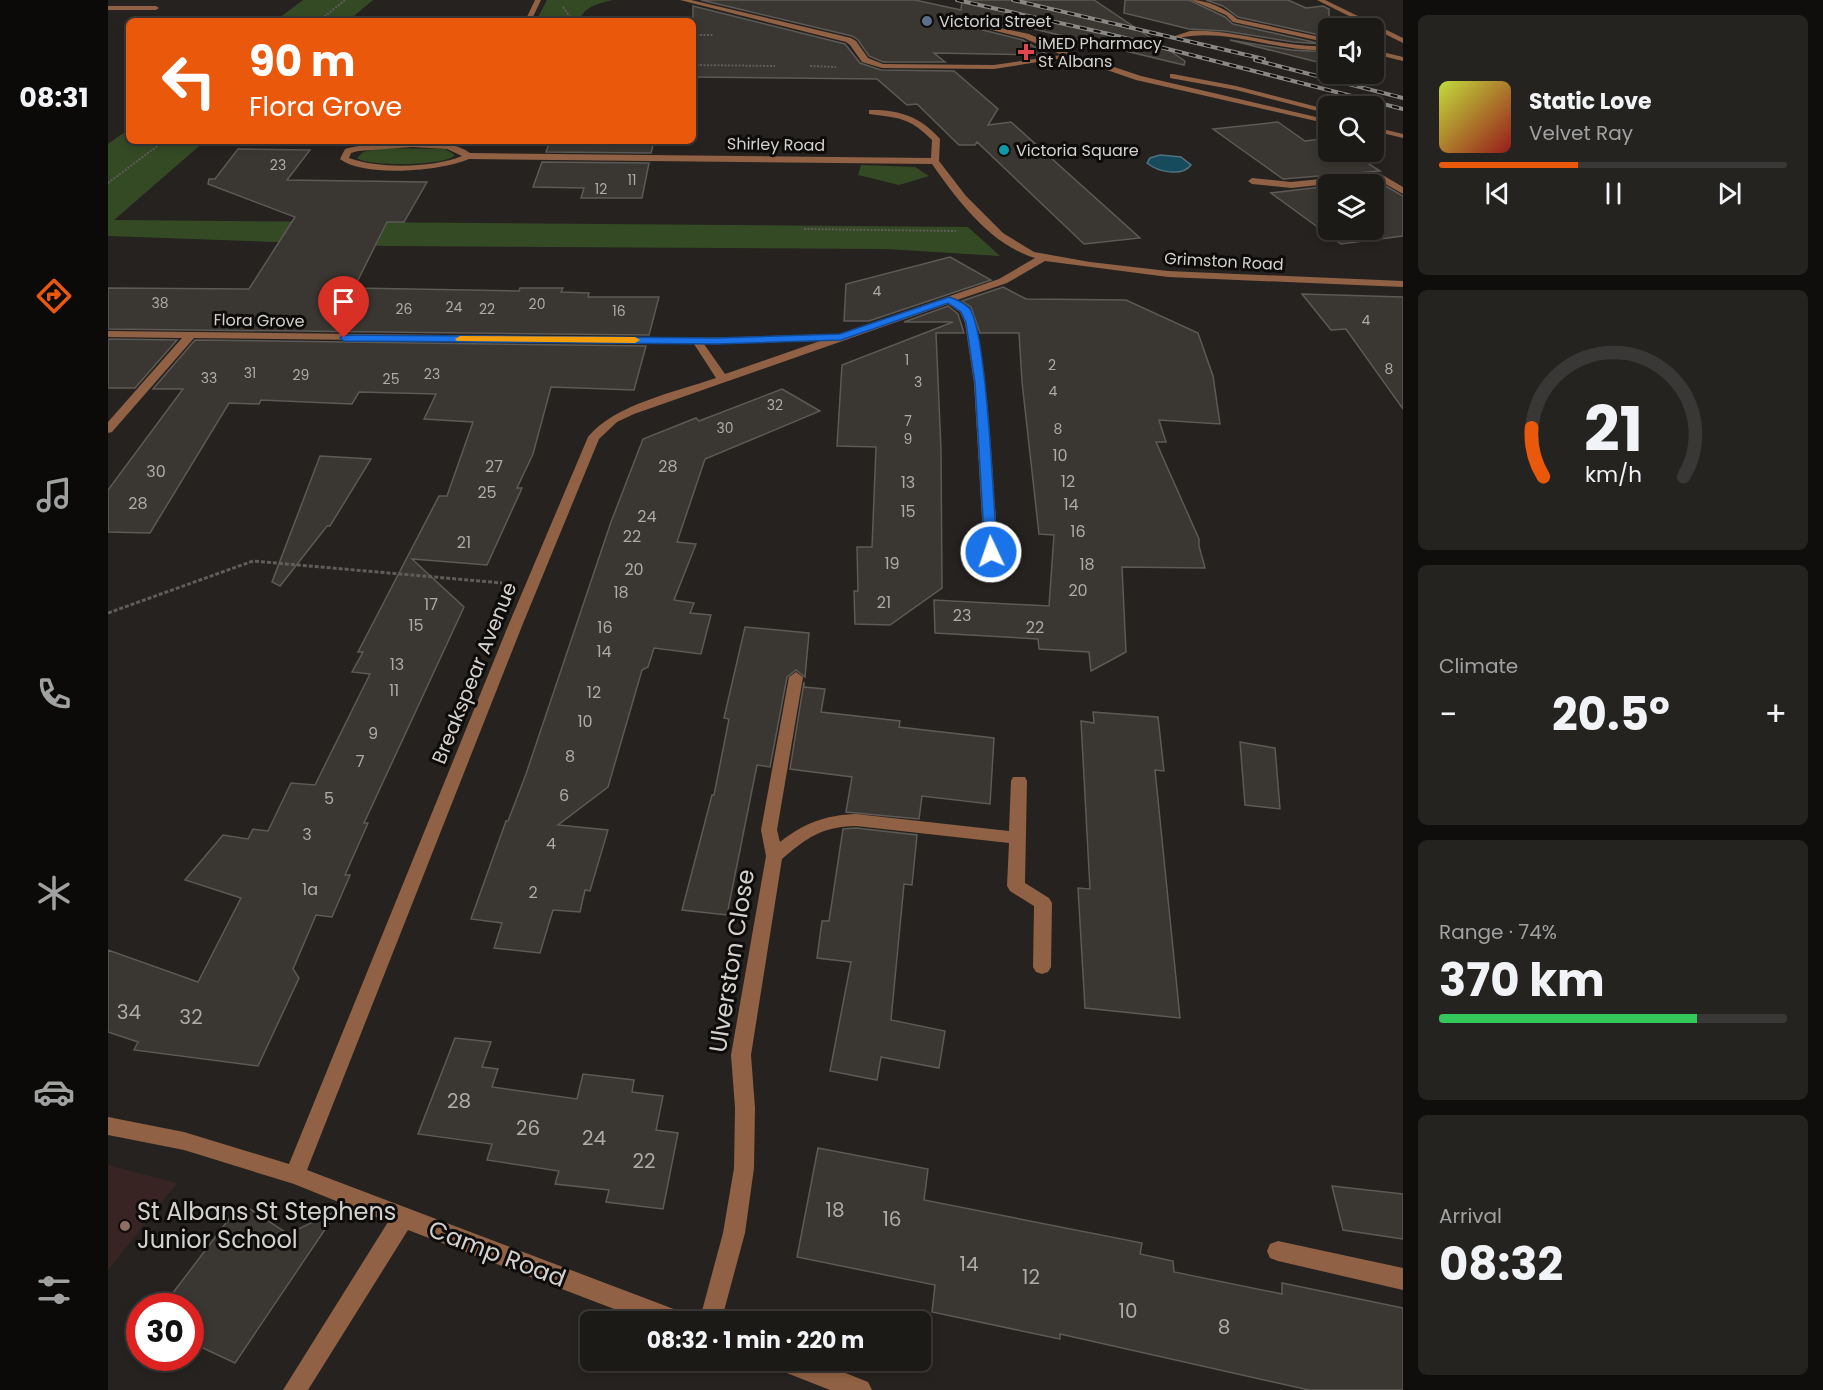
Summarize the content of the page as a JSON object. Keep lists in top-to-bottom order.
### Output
{
  "streets": {
    "street": [
      "Shirley Road",
      "Grimston Road",
      "Flora Grove",
      "Breakspear Avenue",
      "Ulverston Close",
      "Camp Road"
    ]
  },
  "crossings": [
    ["Grimston Road", "Flora Grove"],
    ["Flora Grove", "Breakspear Avenue"],
    ["Breakspear Avenue", "Camp Road"]
  ],
  "places": {
    "other": ["Victoria Street", "Victoria Square", "St Albans St Stephens Junior School"],
    "health": ["iMED Pharmacy St Albans"]
  },
  "house_numbers": [
    "23",
    "11",
    "12",
    "4",
    "38",
    "20",
    "24",
    "26",
    "22",
    "16",
    "4",
    "1",
    "2",
    "8",
    "31",
    "23",
    "29",
    "33",
    "25",
    "3",
    "4",
    "32",
    "7",
    "30",
    "8",
    "9",
    "10",
    "27",
    "28",
    "30",
    "12",
    "13",
    "25",
    "28",
    "14",
    "15",
    "24",
    "16",
    "22",
    "21",
    "19",
    "18",
    "20",
    "20",
    "18",
    "21",
    "17",
    "23",
    "15",
    "16",
    "22",
    "14",
    "13",
    "11",
    "12",
    "10",
    "9",
    "8",
    "7",
    "6",
    "5",
    "3",
    "4",
    "1a",
    "2",
    "34",
    "32",
    "28",
    "26",
    "24",
    "22",
    "18",
    "16",
    "14",
    "12",
    "10",
    "8"
  ],
  "page": {
    "tabs": "08:31",
    "turn": ["90 m", "Flora Grove"],
    "song": ["Static Love", "Velvet Ray"],
    "tile": [
      "Climate",
      ["Range · 74%", "370 km"],
      ["Arrival", "08:32"]
    ],
    "heat": ["−", "20.5°", "+"],
    "limit": "30",
    "trip": "08:32 · 1 min · 220 m",
    "gauge": ["21", "km/h"]
  }
}
